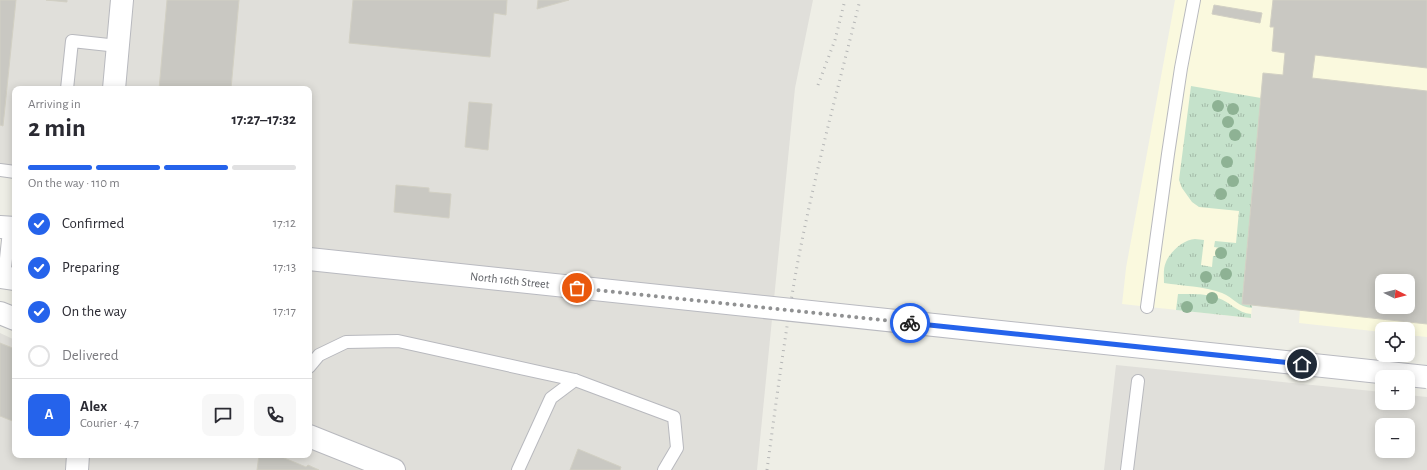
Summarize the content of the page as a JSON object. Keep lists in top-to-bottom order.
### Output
{
  "streets": {
    "main road": ["North 16th Street"]
  },
  "north": "right",
  "page": {
    "heading": ["2 min", "Arriving in", "17:27–17:32"],
    "panel": ["Alex", "Courier · 4.7"],
    "bar": "On the way · 110 m",
    "list": [
      ["Confirmed", "17:12"],
      ["Preparing", "17:13"],
      ["On the way", "17:17"],
      "Delivered"
    ],
    "map_buttons": ["+", "−"],
    "round": "A"
  }
}
